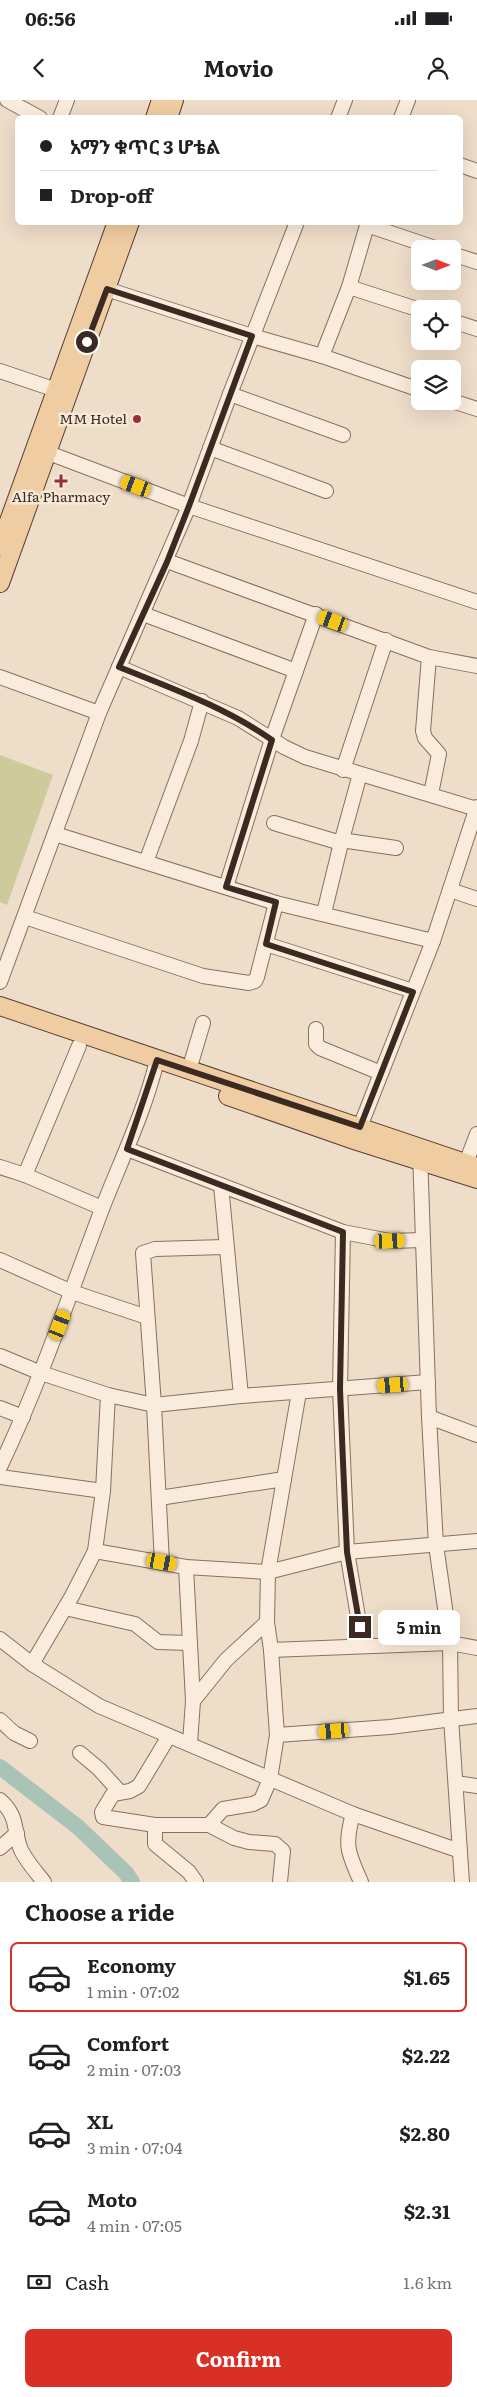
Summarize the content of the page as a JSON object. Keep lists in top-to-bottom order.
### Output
{
  "places": {
    "other": ["MM Hotel"],
    "health": ["Alfa Pharmacy"]
  },
  "north": "right",
  "page": {
    "status": "06:56",
    "header": "Movio",
    "banner": ["አማን ቁጥር 3 ሆቴል", "Drop-off"],
    "bubble": "5 min",
    "heading": "Choose a ride",
    "list": [
      {
        "name": "Economy",
        "note": "1 min · 07:02",
        "value": "$1.65"
      },
      {
        "name": "Comfort",
        "note": "2 min · 07:03",
        "value": "$2.22"
      },
      {
        "name": "XL",
        "note": "3 min · 07:04",
        "value": "$2.80"
      },
      {
        "name": "Moto",
        "note": "4 min · 07:05",
        "value": "$2.31"
      }
    ],
    "pay": ["Cash", "1.6 km"],
    "buttons": "Confirm"
  }
}
